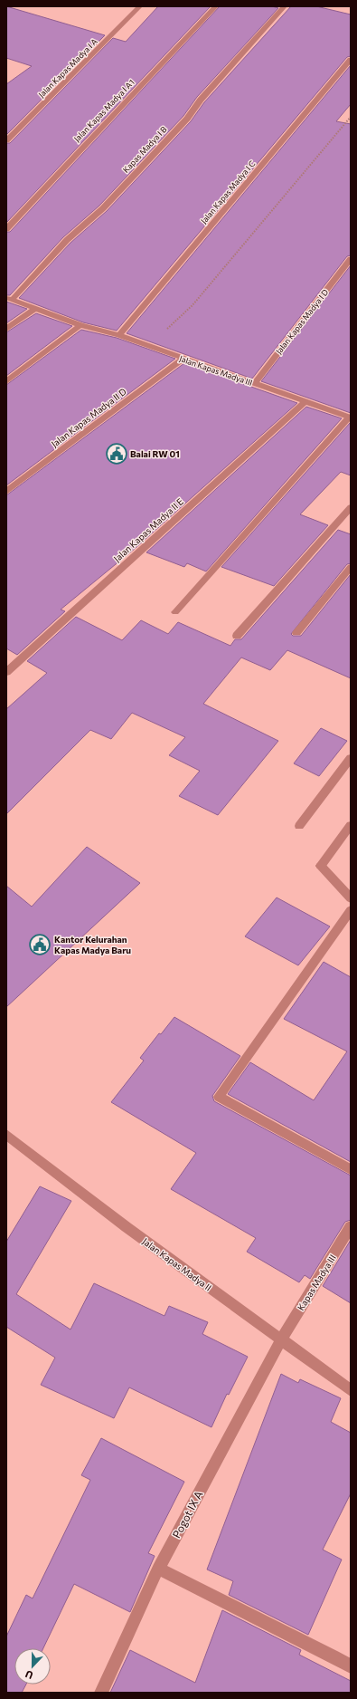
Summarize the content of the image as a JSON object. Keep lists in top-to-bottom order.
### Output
{
  "streets": {
    "street": [
      "Jalan Kapas Madya I A",
      "Jalan Kapas Madya I A1",
      "Kapas Madya I B",
      "Jalan Kapas Madya I C",
      "Jalan Kapas Madya I D",
      "Jalan Kapas Madya III",
      "Jalan Kapas Madya II D",
      "Jalan Kapas Madya II E",
      "Jalan Kapas Madya II",
      "Kapas Madya III",
      "Pogot IX A"
    ]
  },
  "crossings": [
    ["Kapas Madya I B", "Jalan Kapas Madya III"],
    ["Jalan Kapas Madya I C", "Jalan Kapas Madya III"],
    ["Jalan Kapas Madya I D", "Jalan Kapas Madya III"],
    ["Jalan Kapas Madya III", "Jalan Kapas Madya II D"],
    ["Jalan Kapas Madya III", "Jalan Kapas Madya II E"],
    ["Jalan Kapas Madya II", "Kapas Madya III"],
    ["Jalan Kapas Madya II", "Pogot IX A"],
    ["Kapas Madya III", "Pogot IX A"]
  ],
  "places": {
    "public building": ["Balai RW 01", "Kantor Kelurahan Kapas Madya Baru"]
  },
  "north": "bottom"
}
